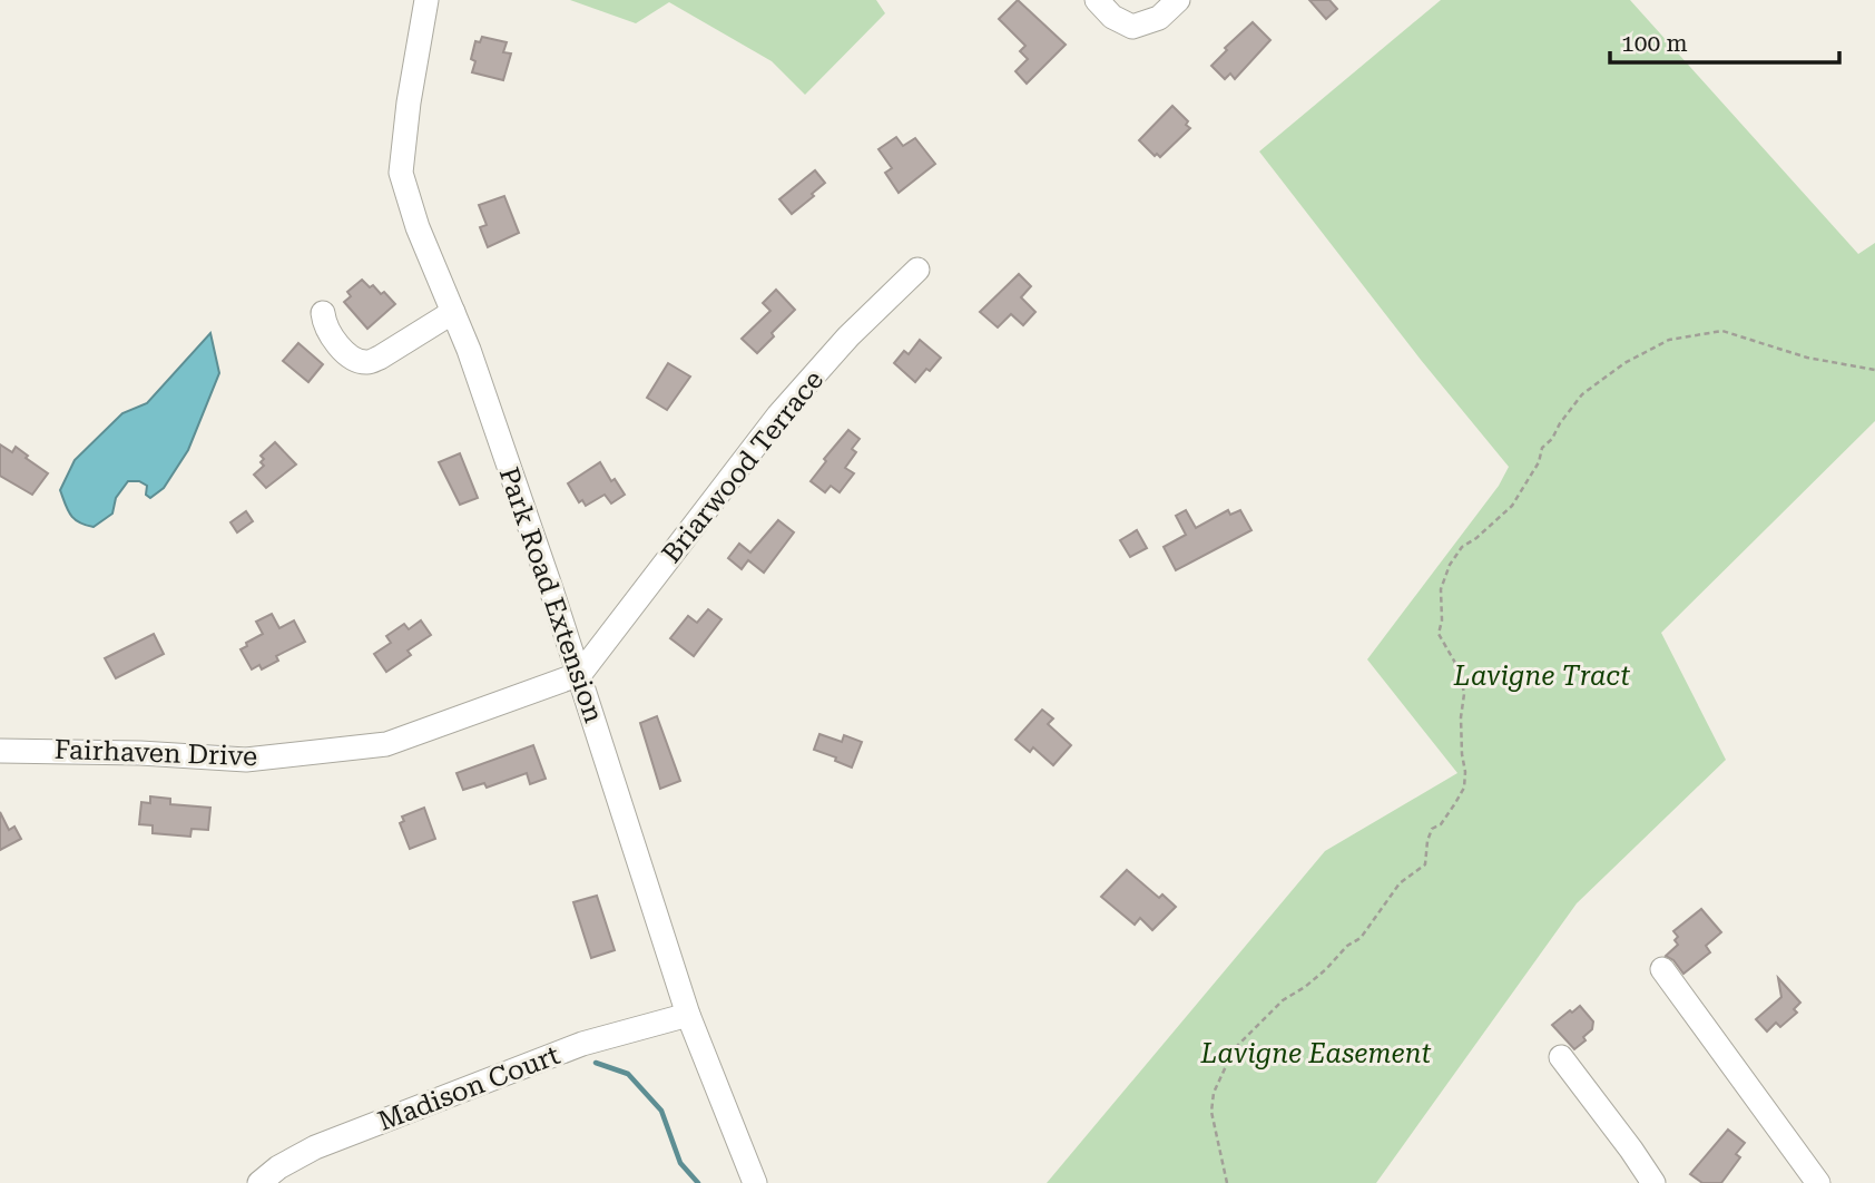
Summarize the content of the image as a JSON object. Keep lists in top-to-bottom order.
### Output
{
  "streets": {
    "street": [
      "Briarwood Terrace",
      "Park Road Extension",
      "Fairhaven Drive",
      "Madison Court"
    ]
  },
  "crossings": [
    ["Briarwood Terrace", "Park Road Extension"],
    ["Briarwood Terrace", "Fairhaven Drive"],
    ["Park Road Extension", "Fairhaven Drive"],
    ["Park Road Extension", "Madison Court"]
  ],
  "parks": ["Lavigne Tract", "Lavigne Easement"],
  "scale_bar": "100 m"
}
